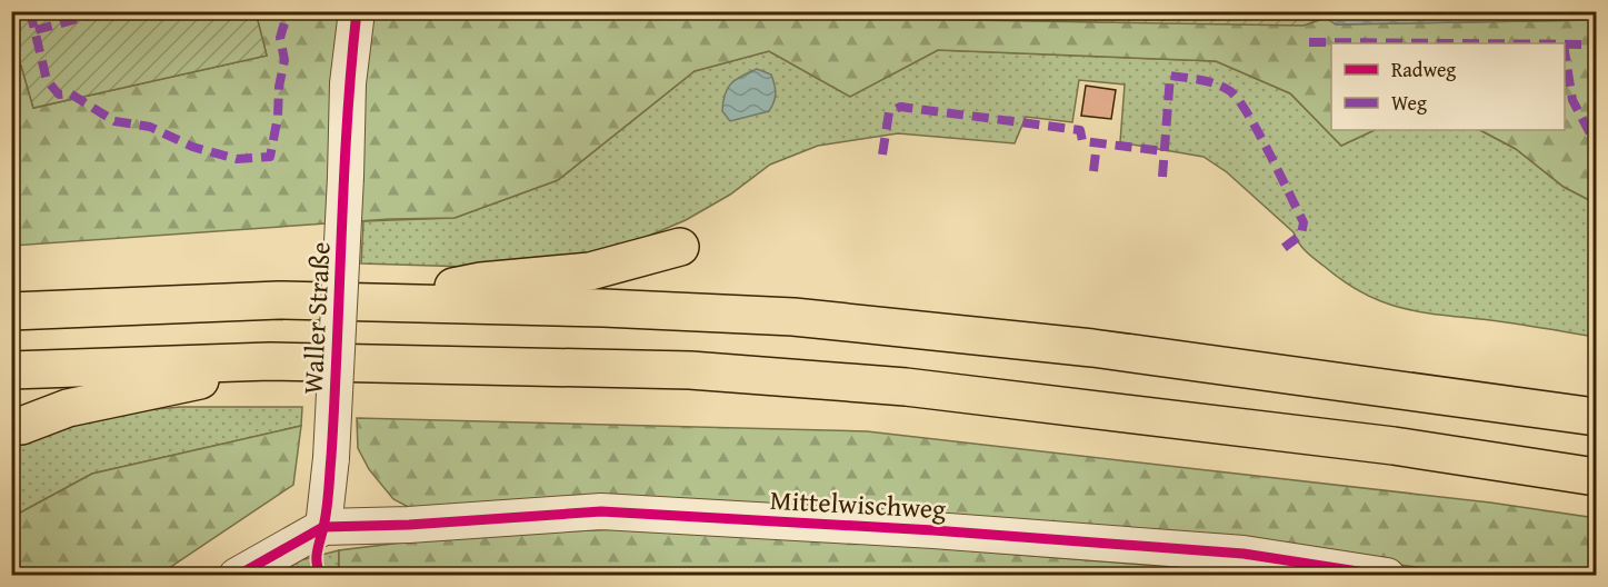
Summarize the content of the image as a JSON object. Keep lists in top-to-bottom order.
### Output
{
  "streets": {
    "street": ["Waller Straße", "Mittelwischweg"]
  },
  "crossings": [
    ["Waller Straße", "Mittelwischweg"]
  ],
  "legend": ["Radweg", "Weg"]
}
